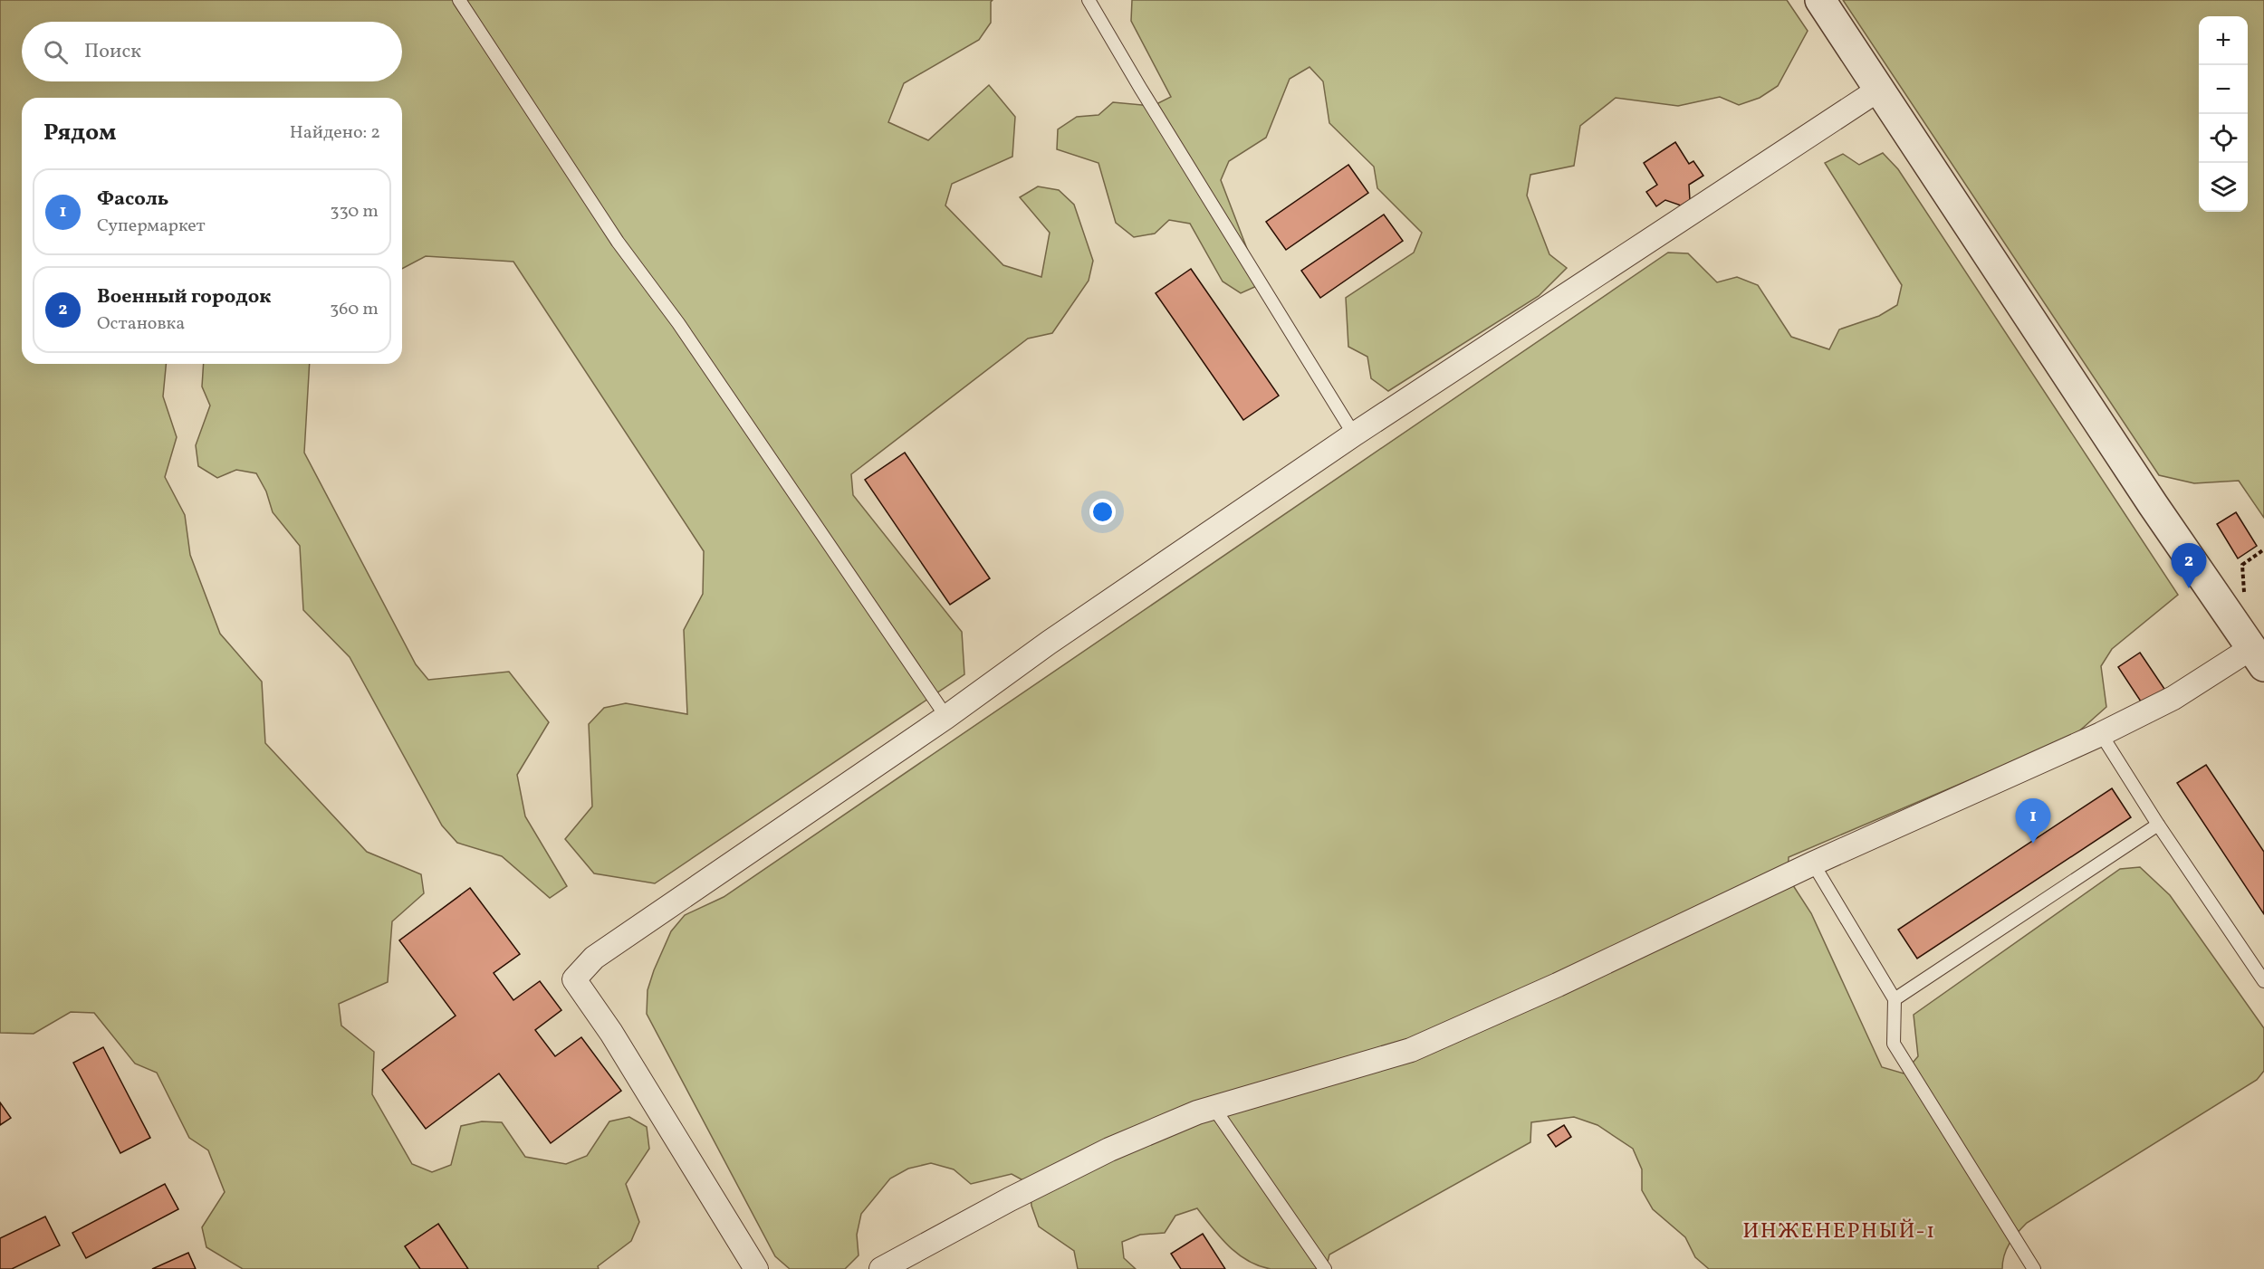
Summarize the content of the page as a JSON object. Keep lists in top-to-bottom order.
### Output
{
  "districts": ["ИНЖЕНЕРНЫЙ-1"],
  "page": {
    "map_buttons": ["+", "−"],
    "search": "Поиск",
    "heading": ["Рядом", "Найдено: 2"],
    "list": [
      {
        "mark": "1",
        "name": "Фасоль",
        "note": "Супермаркет",
        "value": "330 m"
      },
      {
        "mark": "2",
        "name": "Военный городок",
        "note": "Остановка",
        "value": "360 m"
      }
    ],
    "pins": ["2", "1"]
  }
}
